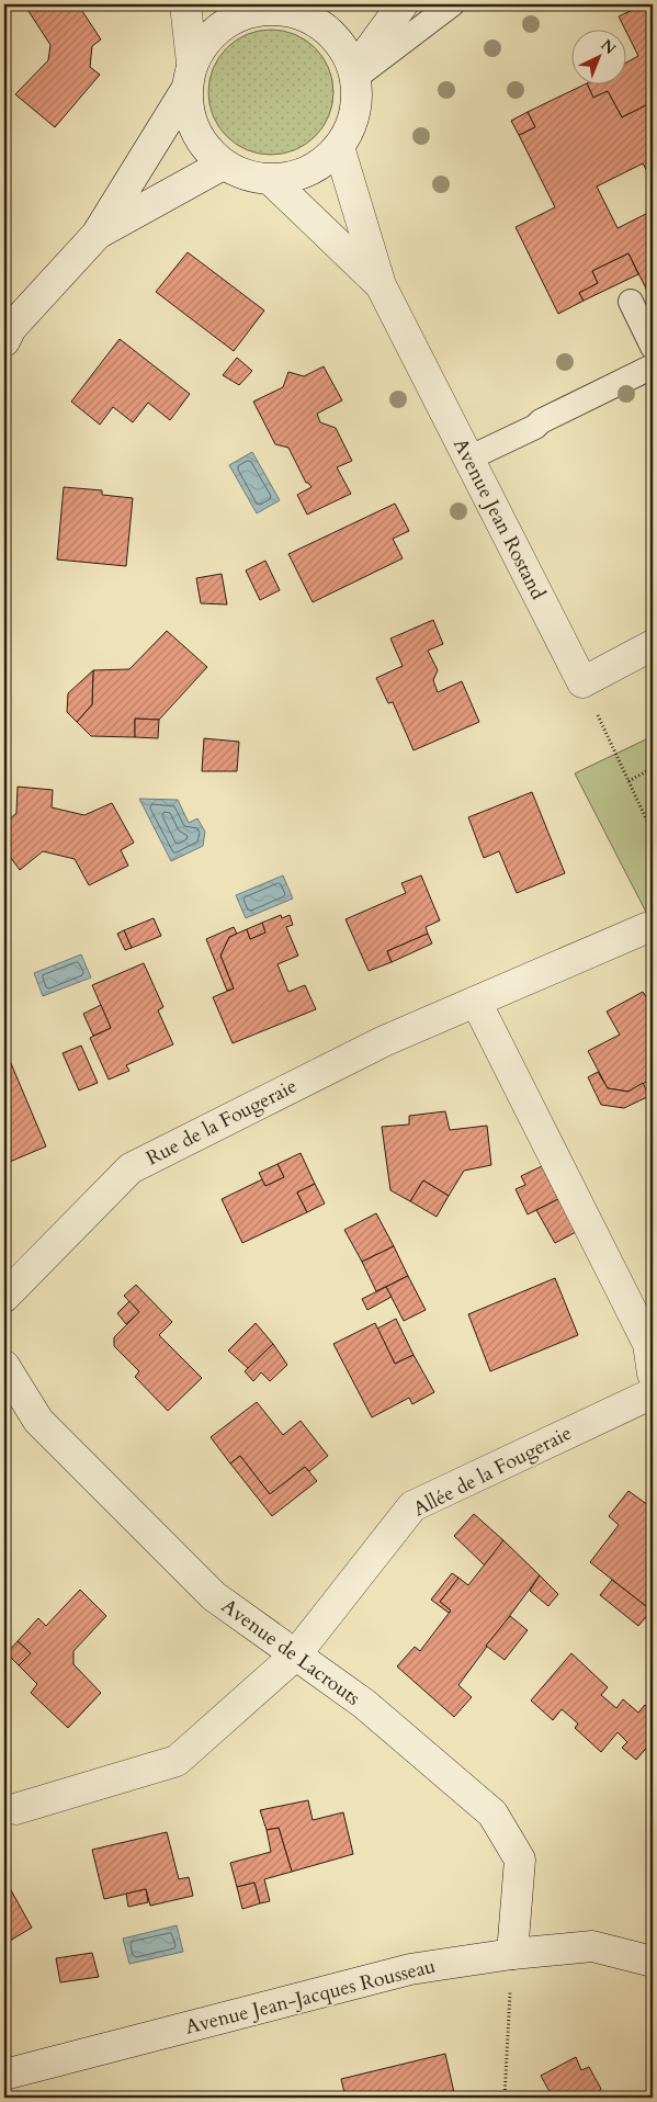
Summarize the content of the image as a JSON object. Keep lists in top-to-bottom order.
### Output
{
  "streets": {
    "street": [
      "Avenue Jean Rostand",
      "Rue de la Fougeraie",
      "Allée de la Fougeraie",
      "Avenue de Lacrouts",
      "Avenue Jean-Jacques Rousseau"
    ]
  },
  "crossings": [
    ["Allée de la Fougeraie", "Avenue de Lacrouts"],
    ["Avenue de Lacrouts", "Avenue Jean-Jacques Rousseau"]
  ],
  "north": "top right"
}
